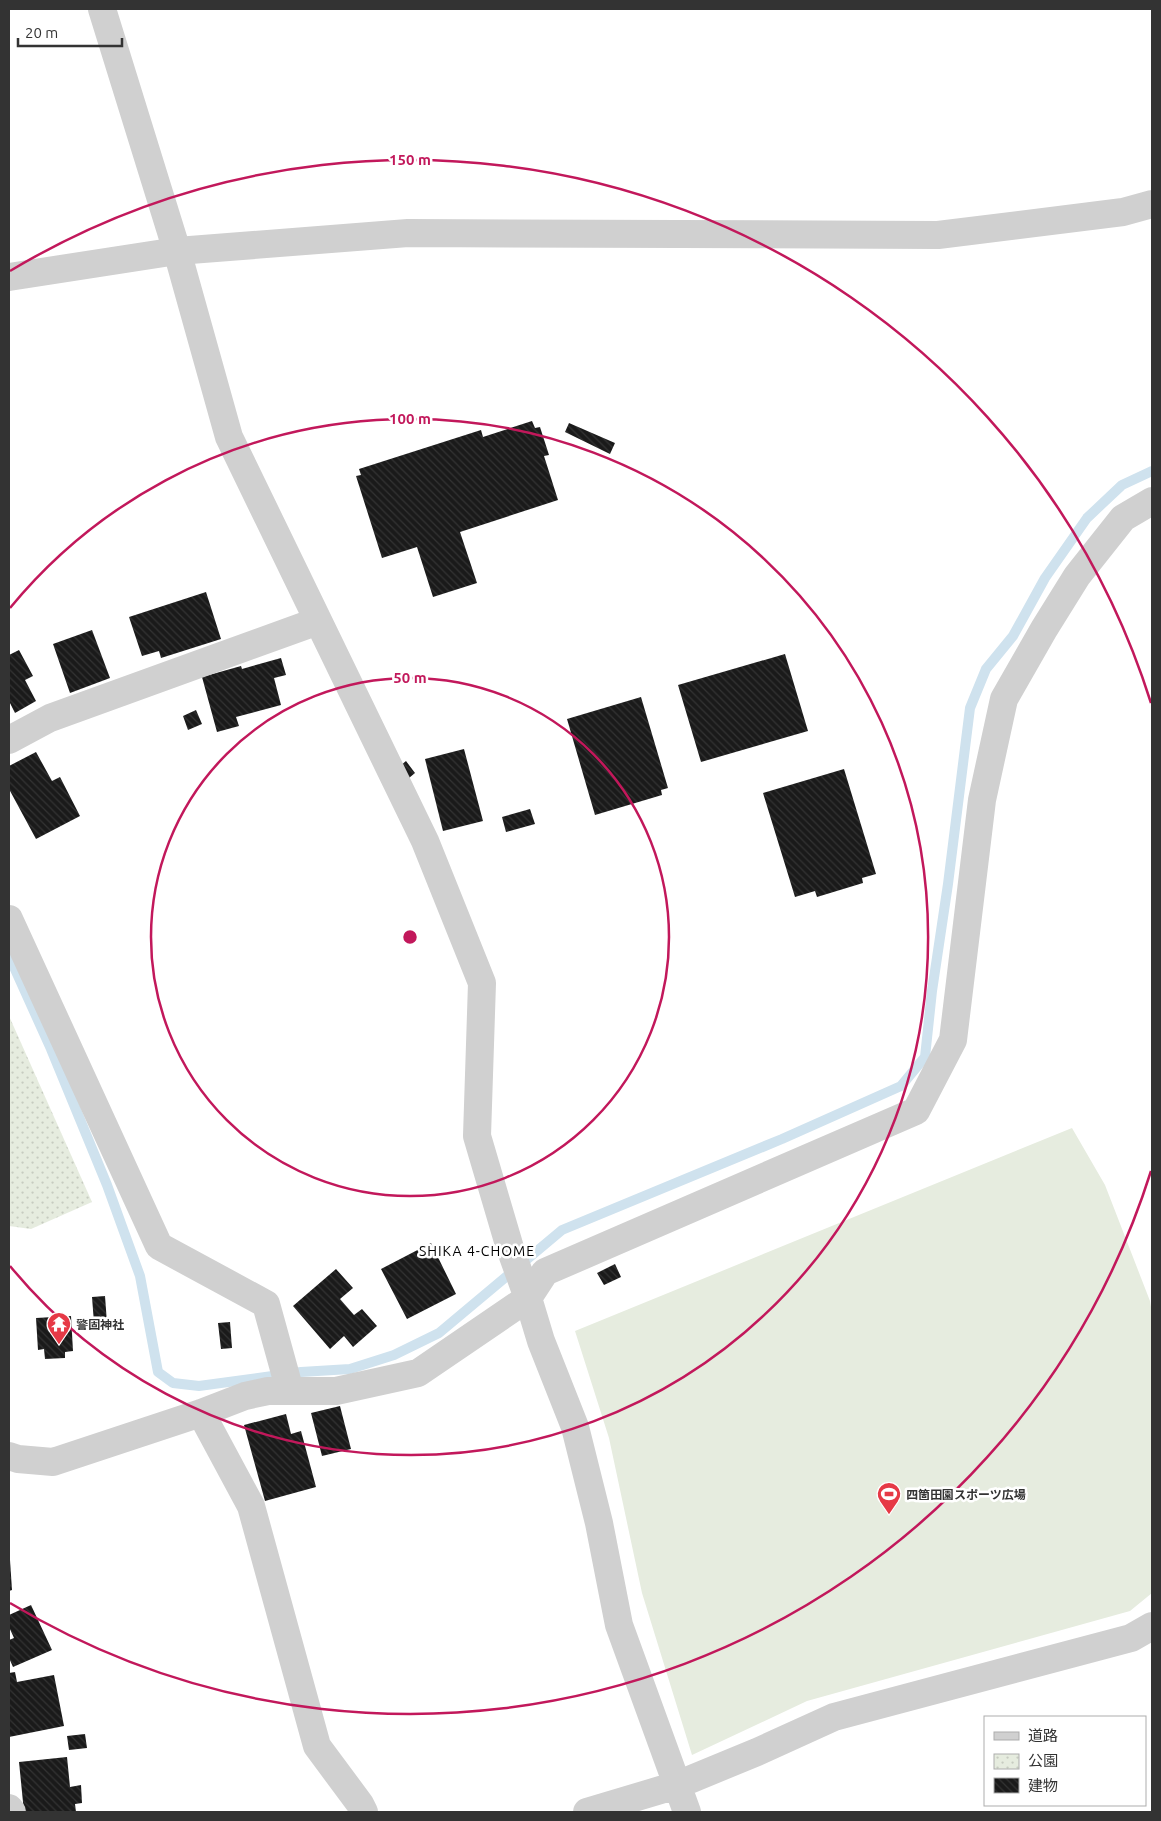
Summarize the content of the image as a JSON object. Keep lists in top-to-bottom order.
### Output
{
  "districts": ["SHIKA 4-CHOME"],
  "places": {
    "temple": ["警固神社"],
    "sports": ["四箇田園スポーツ広場"]
  },
  "legend": ["道路", "公園", "建物"],
  "scale_bar": "20 m",
  "rings": ["150 m", "100 m", "50 m"]
}
